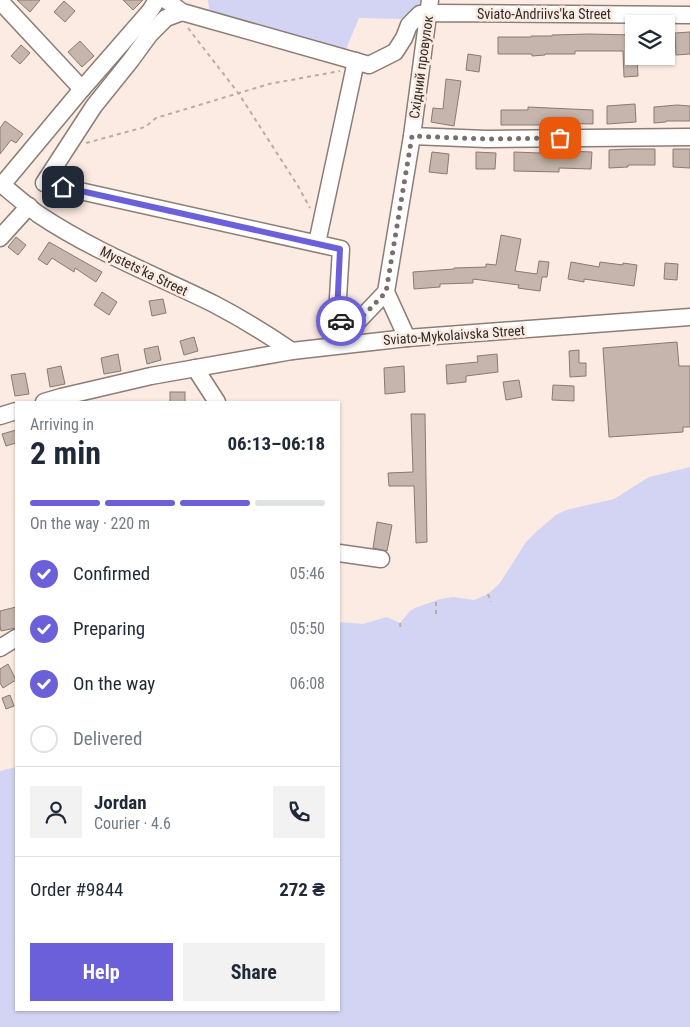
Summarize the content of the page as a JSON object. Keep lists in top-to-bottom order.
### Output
{
  "streets": {
    "street": [
      "Sviato-Andriivs'ka Street",
      "Східний провулок",
      "Mystets'ka Street",
      "Sviato-Mykolaivska Street"
    ]
  },
  "crossings": [
    ["Sviato-Andriivs'ka Street", "Східний провулок"],
    ["Mystets'ka Street", "Sviato-Mykolaivska Street"]
  ],
  "page": {
    "heading": ["2 min", "Arriving in", "06:13–06:18"],
    "panel": [
      "Jordan",
      "Courier · 4.6",
      "Order #9844",
      "272 ₴"
    ],
    "bar": "On the way · 220 m",
    "list": [
      ["Confirmed", "05:46"],
      ["Preparing", "05:50"],
      ["On the way", "06:08"],
      "Delivered"
    ],
    "buttons": ["Help", "Share"]
  }
}
